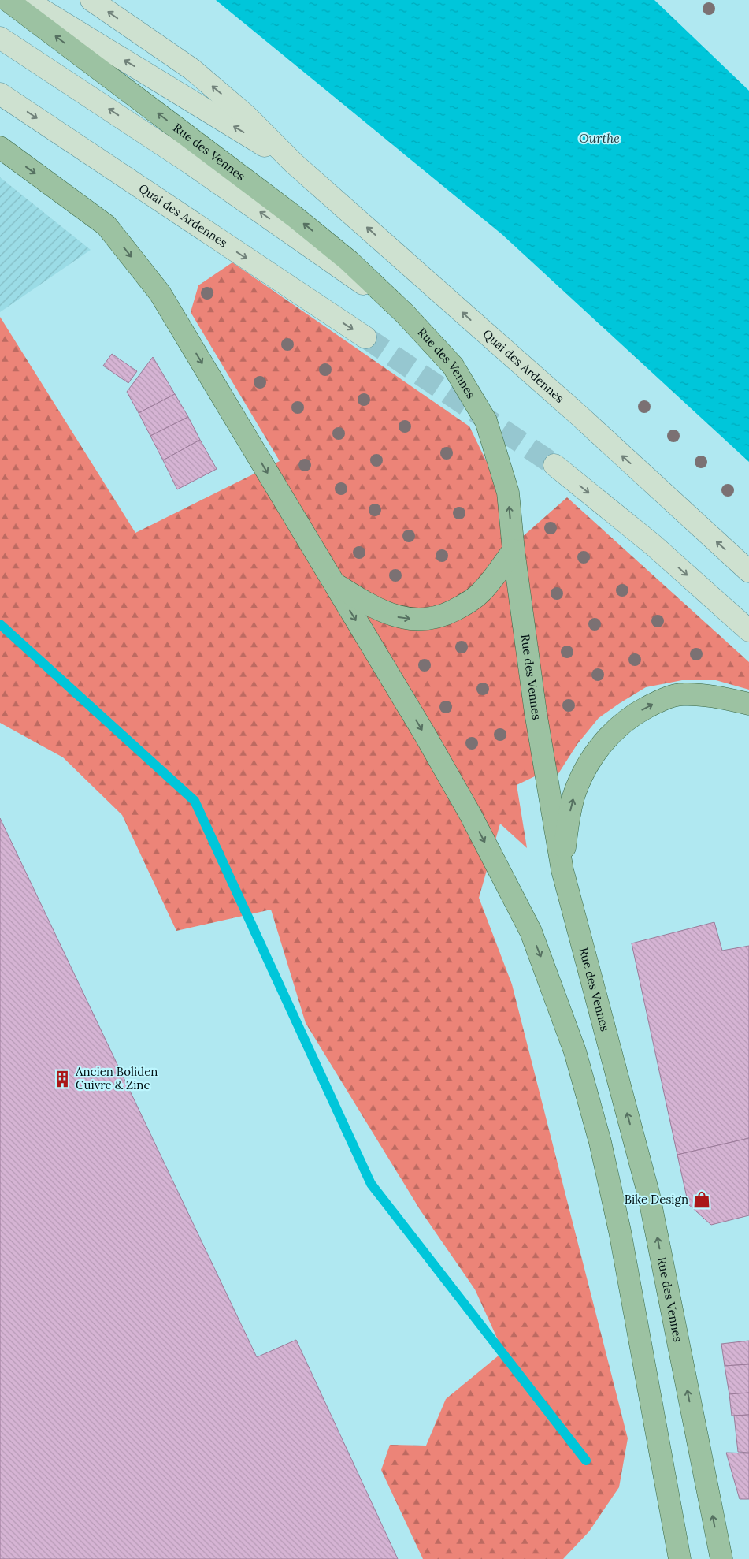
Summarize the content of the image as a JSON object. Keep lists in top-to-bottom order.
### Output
{
  "streets": {
    "main road": ["Rue des Vennes", "Quai des Ardennes"]
  },
  "water": ["Ourthe"],
  "places": {
    "building": ["Ancien Boliden Cuivre & Zinc"],
    "shop": ["Bike Design"]
  }
}
